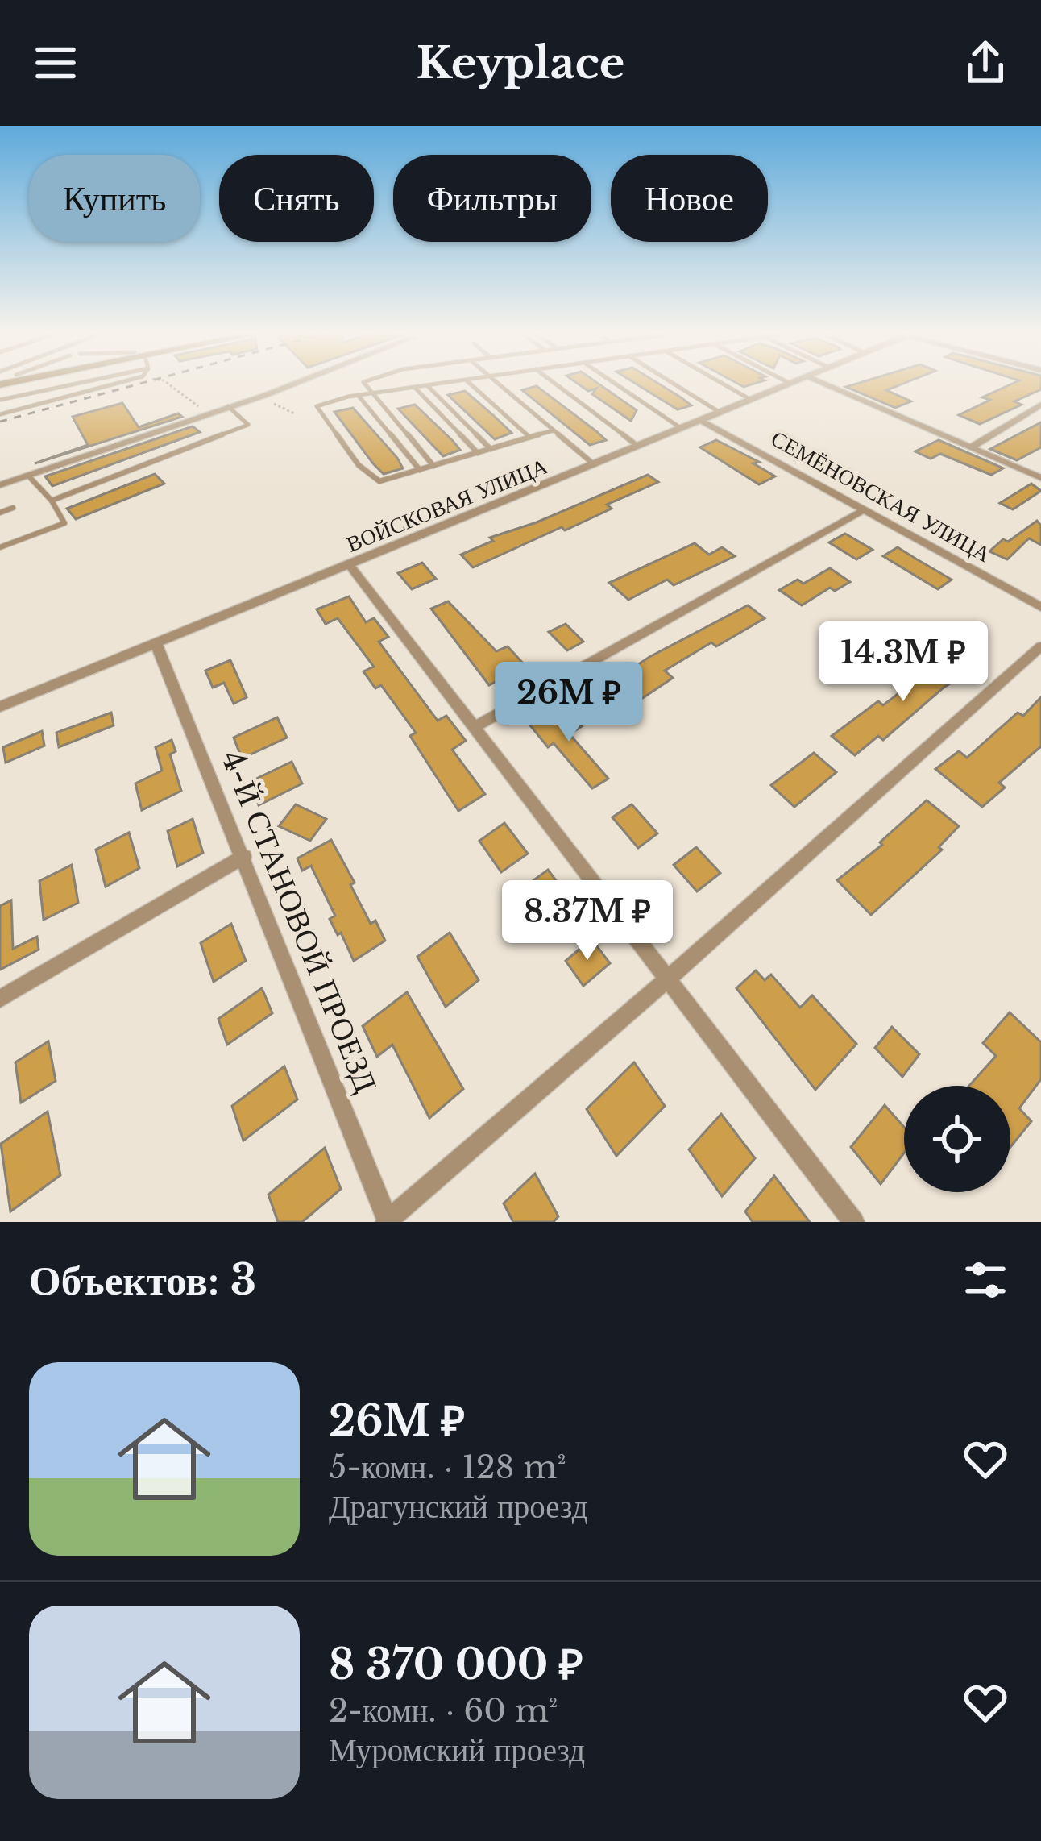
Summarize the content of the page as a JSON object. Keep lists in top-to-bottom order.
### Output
{
  "streets": {
    "street": ["СЕМЁНОВСКАЯ УЛИЦА", "ВОЙСКОВАЯ УЛИЦА", "4-Й СТАНОВОЙ ПРОЕЗД"]
  },
  "crossings": [
    ["СЕМЁНОВСКАЯ УЛИЦА", "ВОЙСКОВАЯ УЛИЦА"],
    ["ВОЙСКОВАЯ УЛИЦА", "4-Й СТАНОВОЙ ПРОЕЗД"]
  ],
  "page": {
    "header": "Keyplace",
    "chip": [
      "Купить",
      "Снять",
      "Фильтры",
      "Новое"
    ],
    "price": ["14.3M ₽", "26M ₽", "8.37M ₽"],
    "heading": "Объектов: 3",
    "list": [
      {
        "name": "26M ₽",
        "note": "5-комн. · 128 m² · Драгунский проезд"
      },
      {
        "name": "8 370 000 ₽",
        "note": "2-комн. · 60 m² · Муромский проезд"
      }
    ]
  }
}
